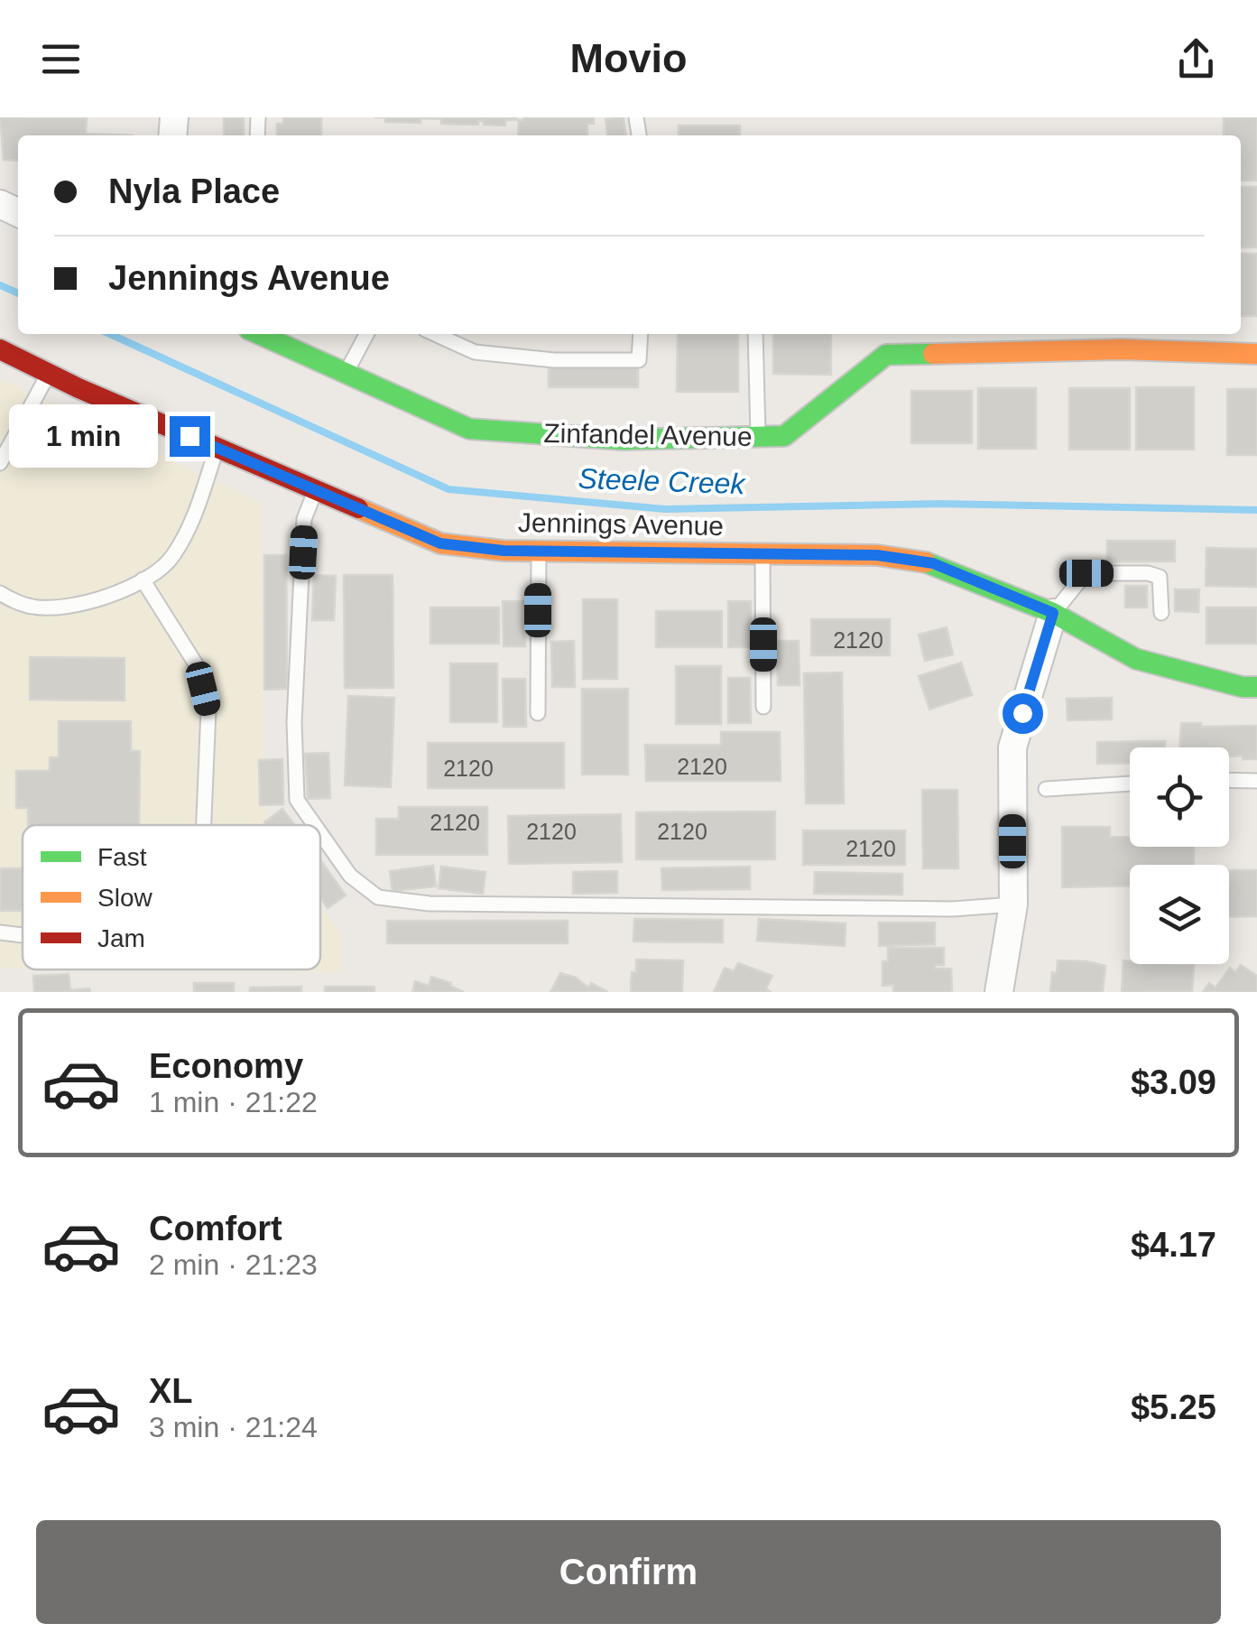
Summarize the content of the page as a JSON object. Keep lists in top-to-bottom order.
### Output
{
  "streets": {
    "street": ["Zinfandel Avenue", "Jennings Avenue"]
  },
  "water": ["Steele Creek"],
  "house_numbers": [
    "2120",
    "2120",
    "2120",
    "2120",
    "2120",
    "2120",
    "2120"
  ],
  "legend": ["Fast", "Slow", "Jam"],
  "page": {
    "header": "Movio",
    "banner": ["Nyla Place", "Jennings Avenue"],
    "bubble": "1 min",
    "list": [
      {
        "name": "Economy",
        "note": "1 min · 21:22",
        "value": "$3.09"
      },
      {
        "name": "Comfort",
        "note": "2 min · 21:23",
        "value": "$4.17"
      },
      {
        "name": "XL",
        "note": "3 min · 21:24",
        "value": "$5.25"
      }
    ],
    "buttons": "Confirm"
  }
}
